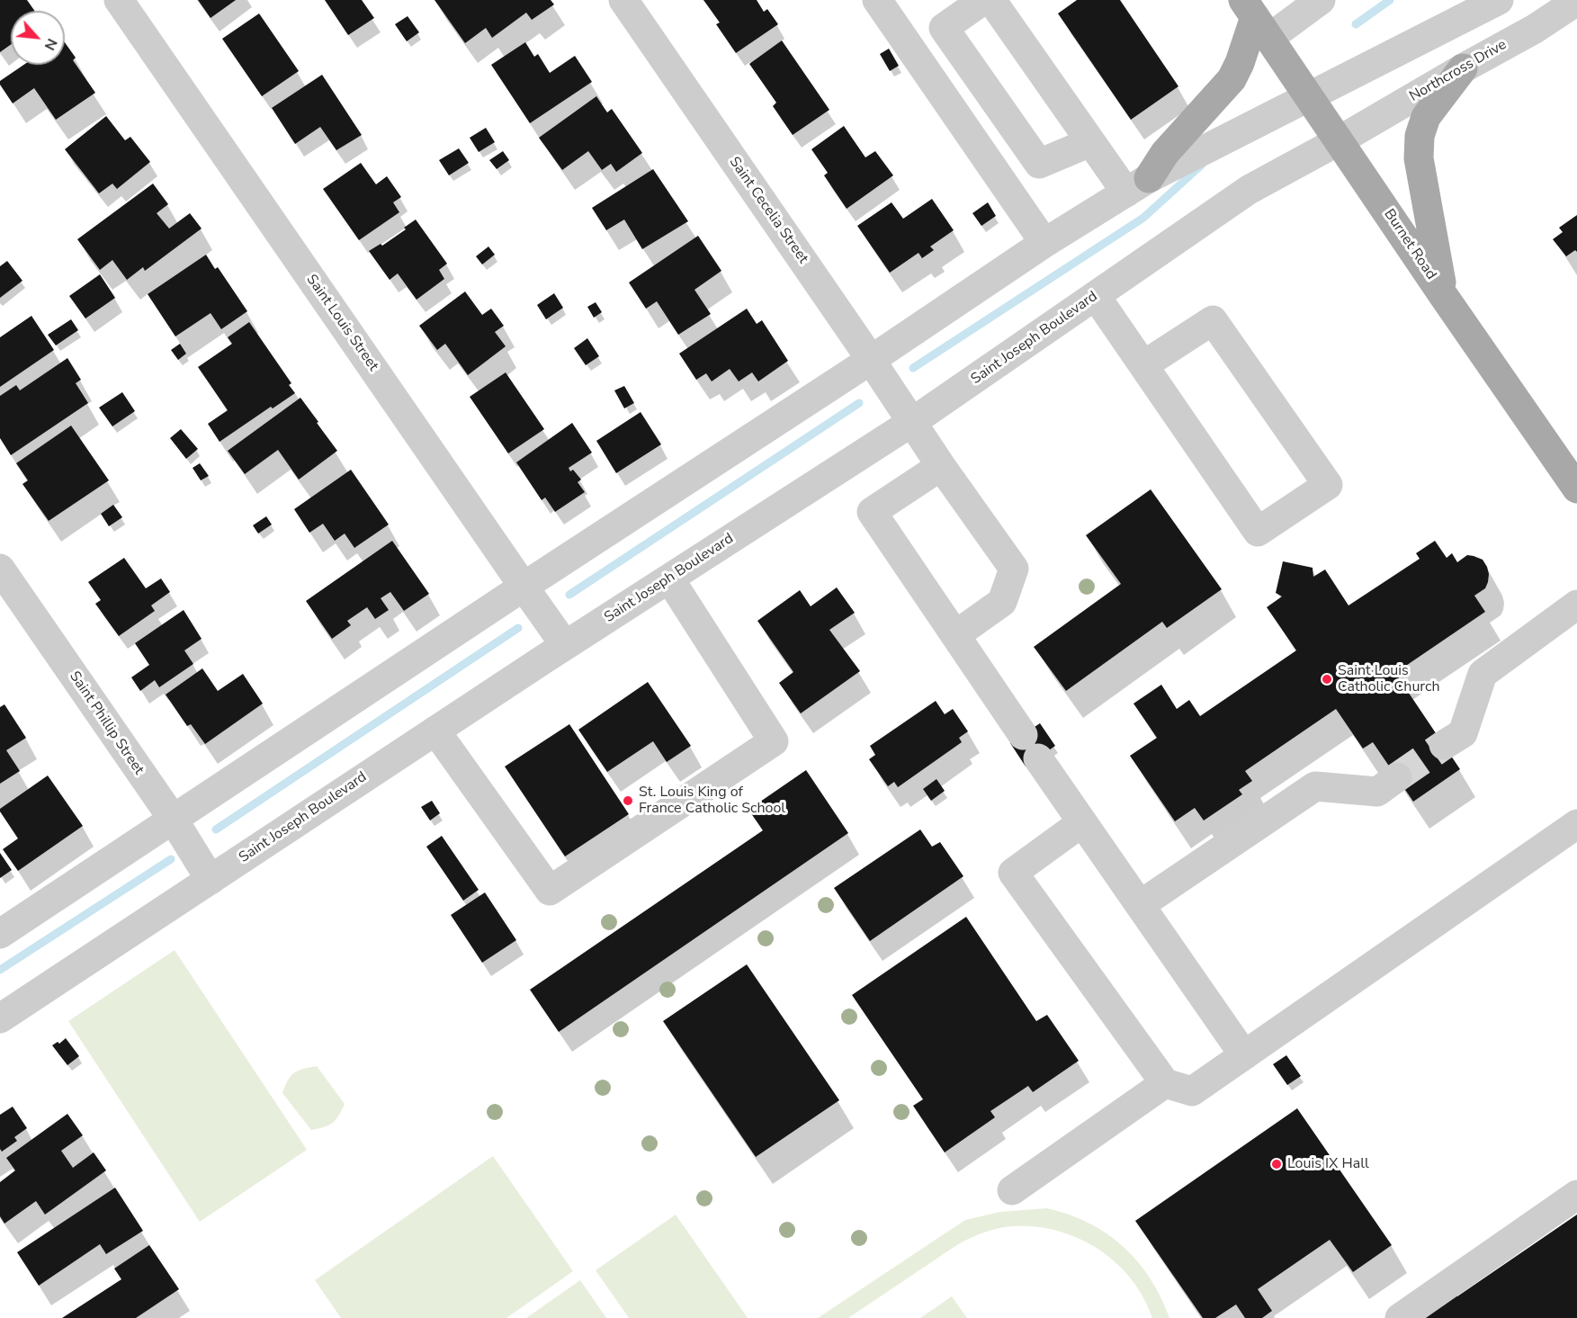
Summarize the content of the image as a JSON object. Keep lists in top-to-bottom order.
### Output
{
  "streets": {
    "main road": ["Burnet Road"],
    "street": [
      "Northcross Drive",
      "Saint Cecelia Street",
      "Saint Louis Street",
      "Saint Joseph Boulevard",
      "Saint Phillip Street"
    ]
  },
  "crossings": [
    ["Northcross Drive", "Burnet Road"],
    ["Northcross Drive", "Saint Joseph Boulevard"],
    ["Saint Cecelia Street", "Saint Joseph Boulevard"],
    ["Burnet Road", "Saint Joseph Boulevard"],
    ["Saint Louis Street", "Saint Joseph Boulevard"],
    ["Saint Joseph Boulevard", "Saint Phillip Street"]
  ],
  "places": ["Saint Louis Catholic Church", "St. Louis King of France Catholic School", "Louis IX Hall"],
  "north": "bottom right"
}
